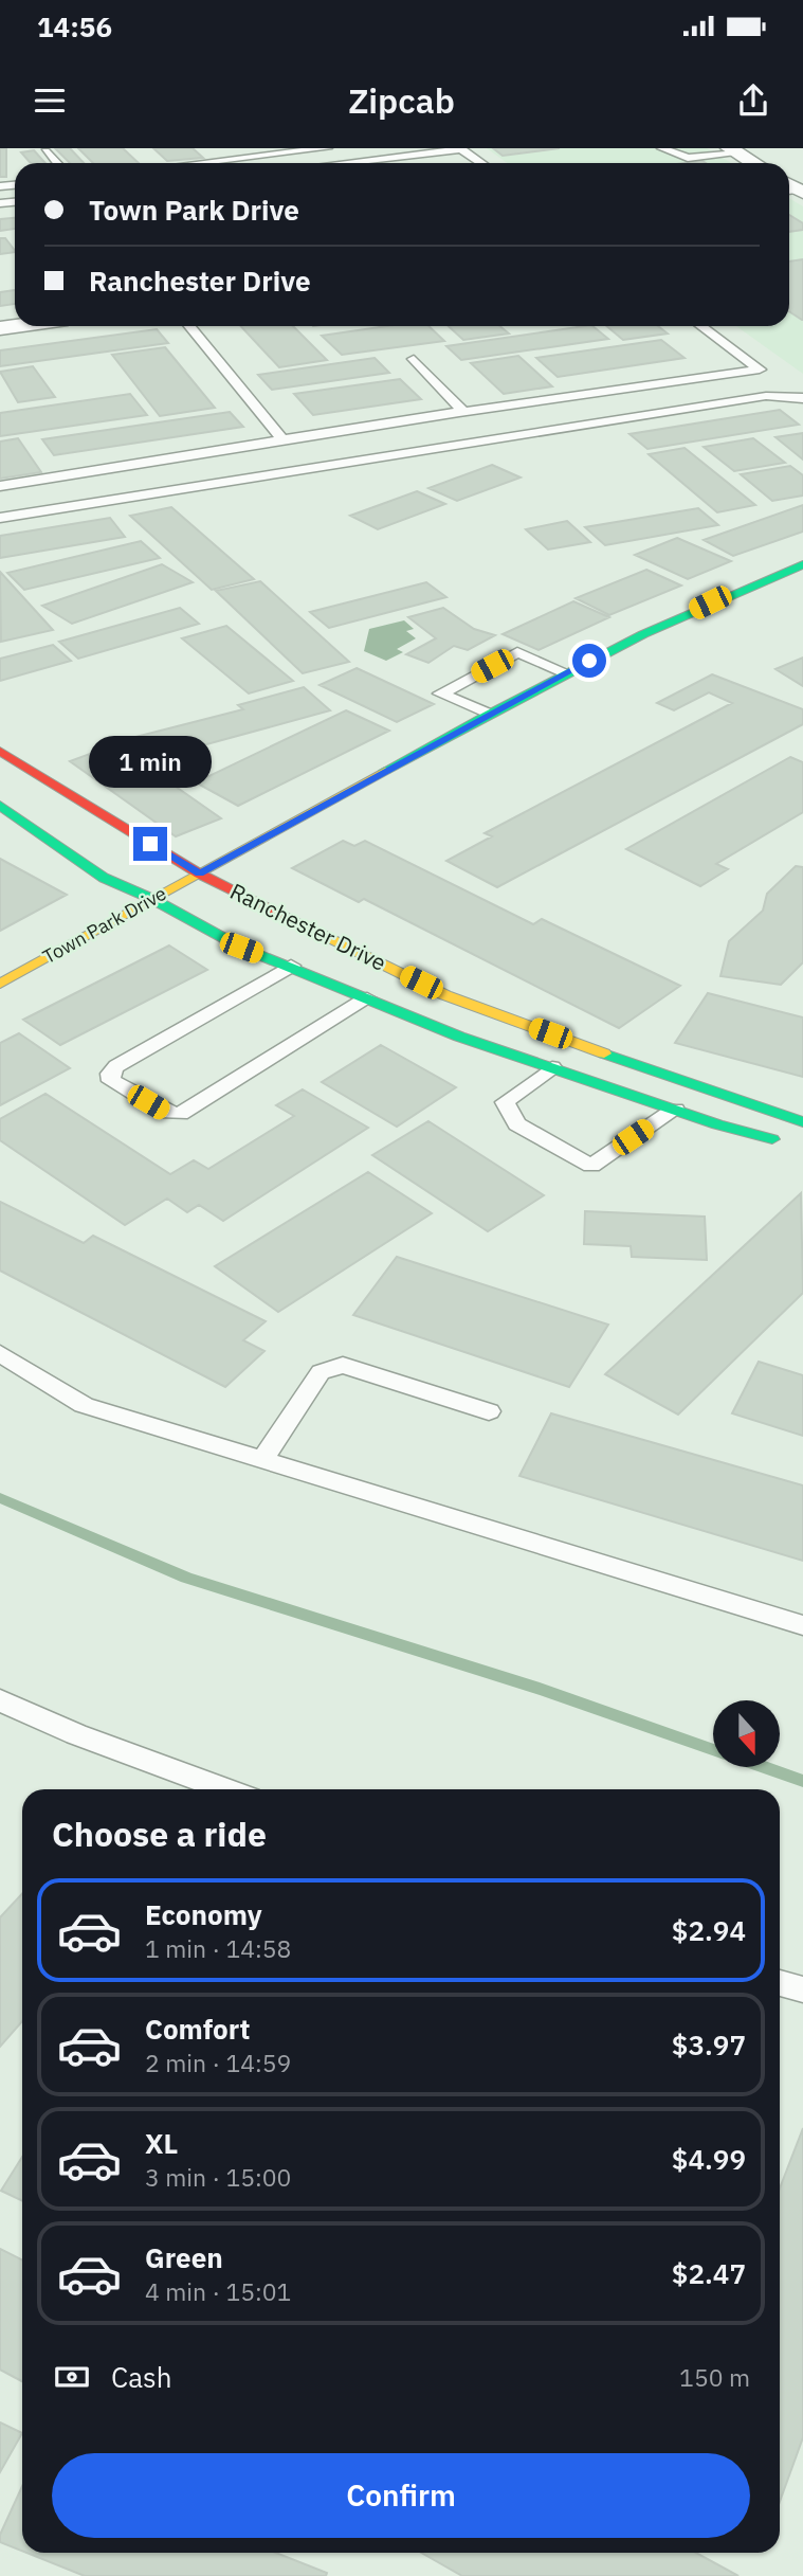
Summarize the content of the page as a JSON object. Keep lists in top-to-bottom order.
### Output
{
  "streets": {
    "street": ["Town Park Drive", "Ranchester Drive"]
  },
  "crossings": [
    ["Town Park Drive", "Ranchester Drive"]
  ],
  "north": "bottom",
  "page": {
    "status": "14:56",
    "header": "Zipcab",
    "banner": ["Town Park Drive", "Ranchester Drive"],
    "bubble": "1 min",
    "heading": "Choose a ride",
    "list": [
      {
        "name": "Economy",
        "note": "1 min · 14:58",
        "value": "$2.94"
      },
      {
        "name": "Comfort",
        "note": "2 min · 14:59",
        "value": "$3.97"
      },
      {
        "name": "XL",
        "note": "3 min · 15:00",
        "value": "$4.99"
      },
      {
        "name": "Green",
        "note": "4 min · 15:01",
        "value": "$2.47"
      }
    ],
    "pay": ["Cash", "150 m"],
    "buttons": "Confirm"
  }
}
